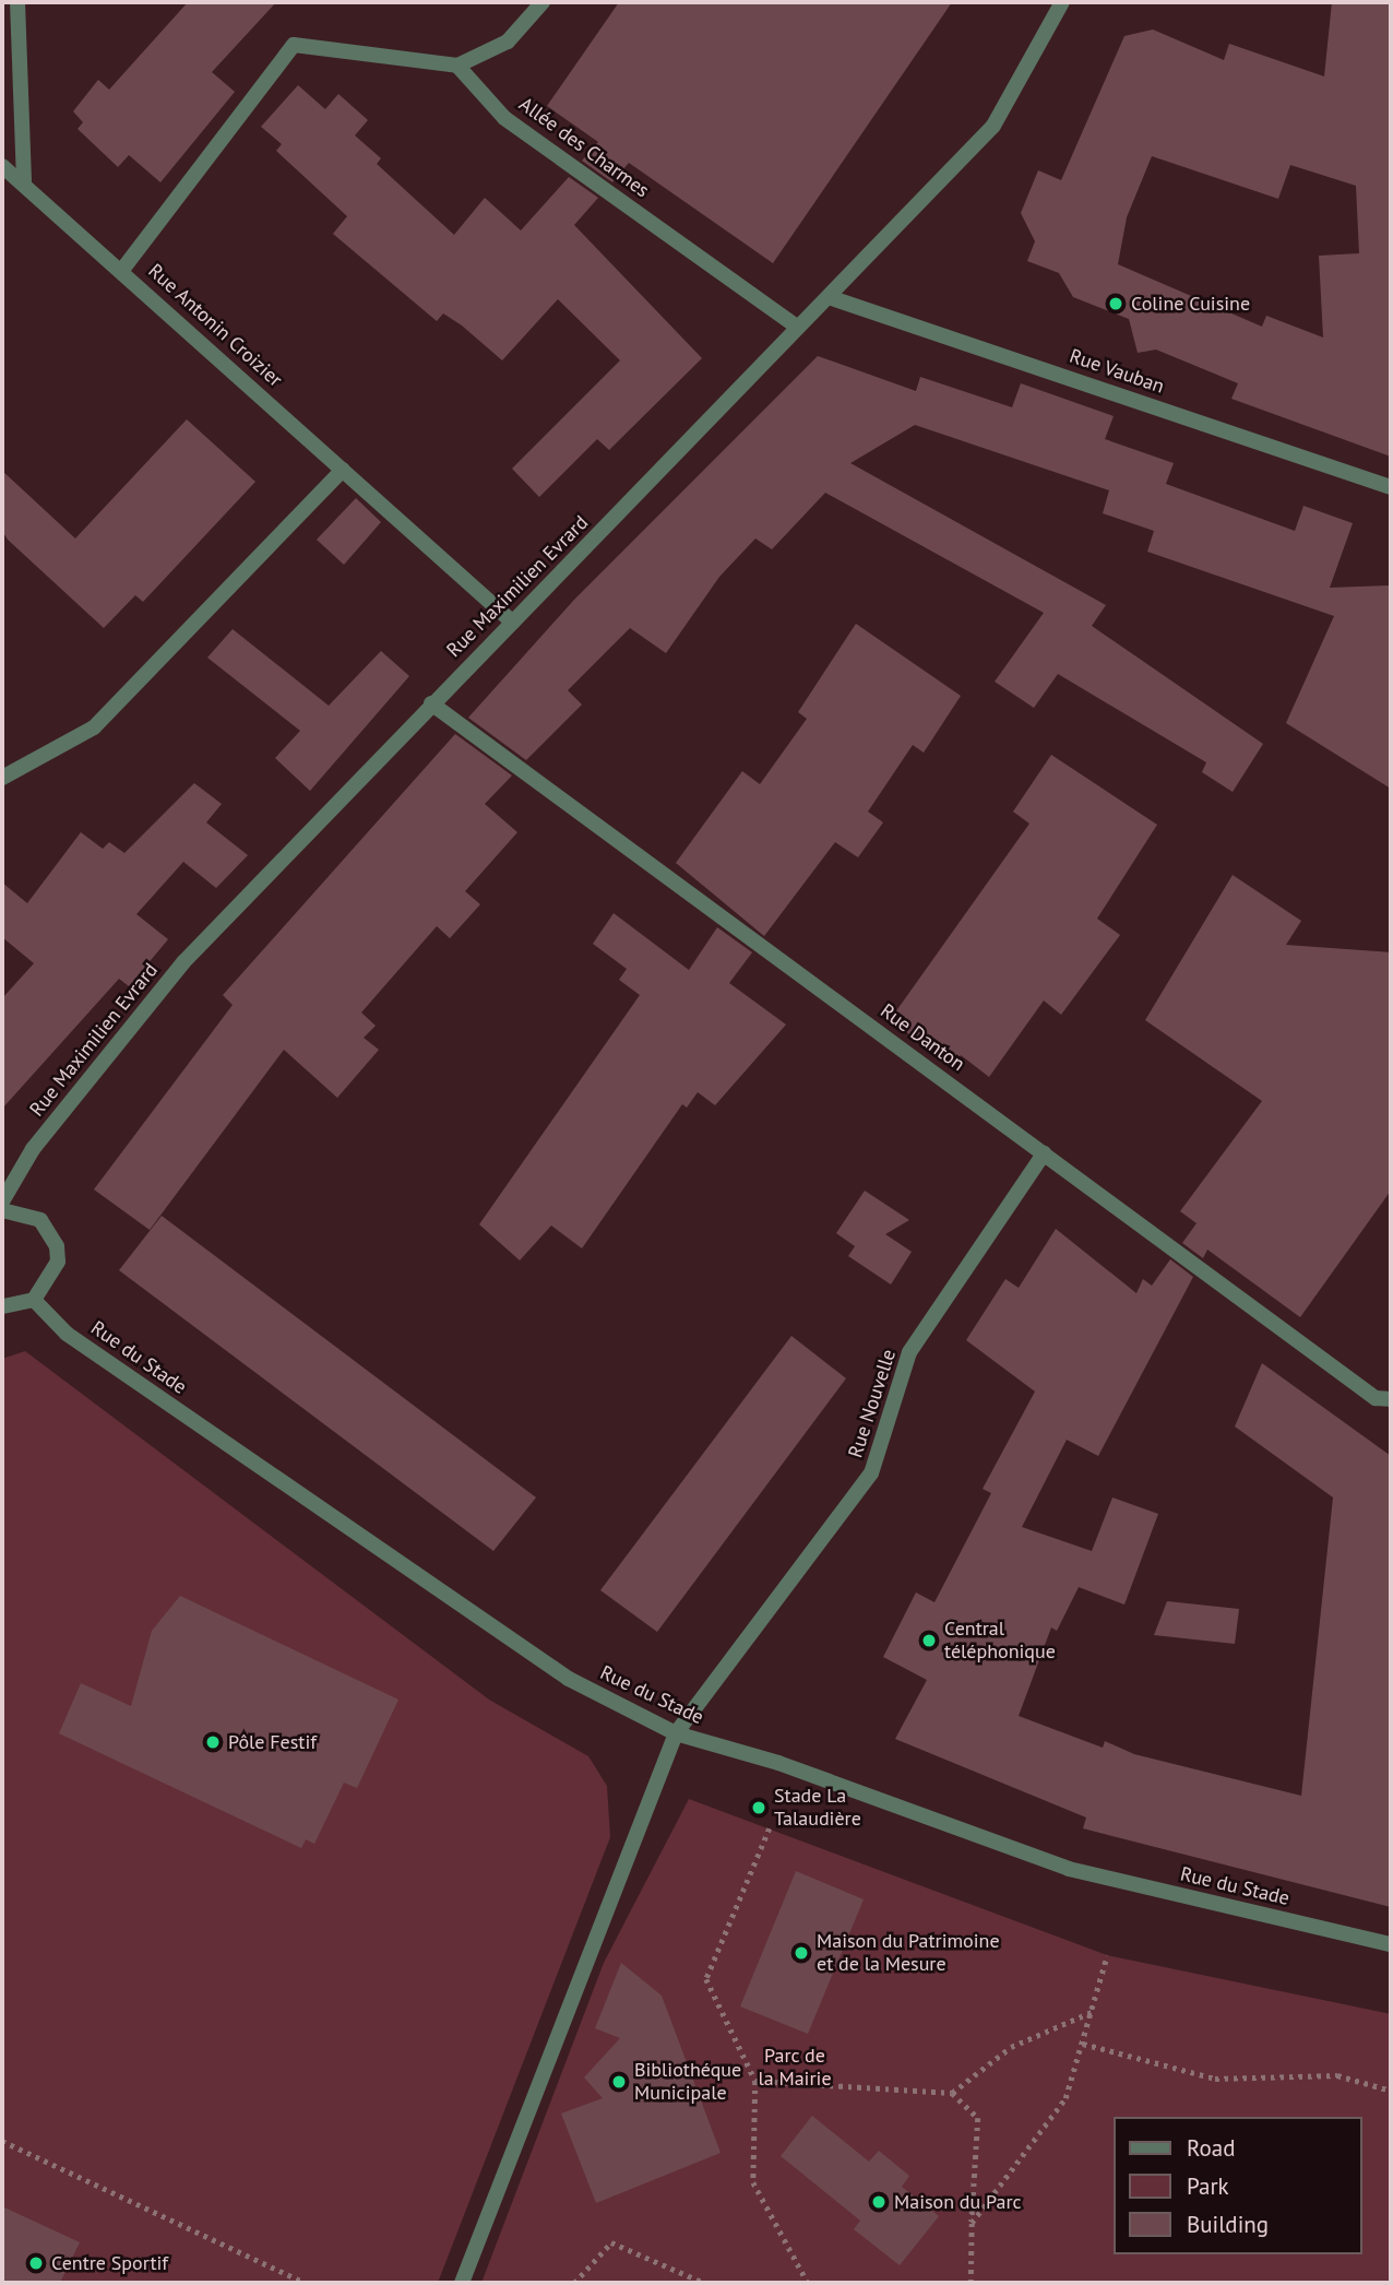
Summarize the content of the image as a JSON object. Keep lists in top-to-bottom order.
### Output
{
  "streets": {
    "street": [
      "Allée des Charmes",
      "Rue Antonin Croizier",
      "Rue Vauban",
      "Rue Maximilien Evrard",
      "Rue Danton",
      "Rue du Stade",
      "Rue Nouvelle"
    ]
  },
  "crossings": [
    ["Allée des Charmes", "Rue Maximilien Evrard"],
    ["Rue Antonin Croizier", "Rue Maximilien Evrard"],
    ["Rue Vauban", "Rue Maximilien Evrard"],
    ["Rue Maximilien Evrard", "Rue Danton"],
    ["Rue Danton", "Rue Nouvelle"],
    ["Rue du Stade", "Rue Nouvelle"]
  ],
  "parks": ["Parc de la Mairie"],
  "places": [
    "Coline Cuisine",
    "Central téléphonique",
    "Pôle Festif",
    "Stade La Talaudière",
    "Maison du Patrimoine et de la Mesure",
    "Bibliothéque Municipale",
    "Maison du Parc",
    "Centre Sportif"
  ],
  "legend": ["Road", "Park", "Building"]
}
